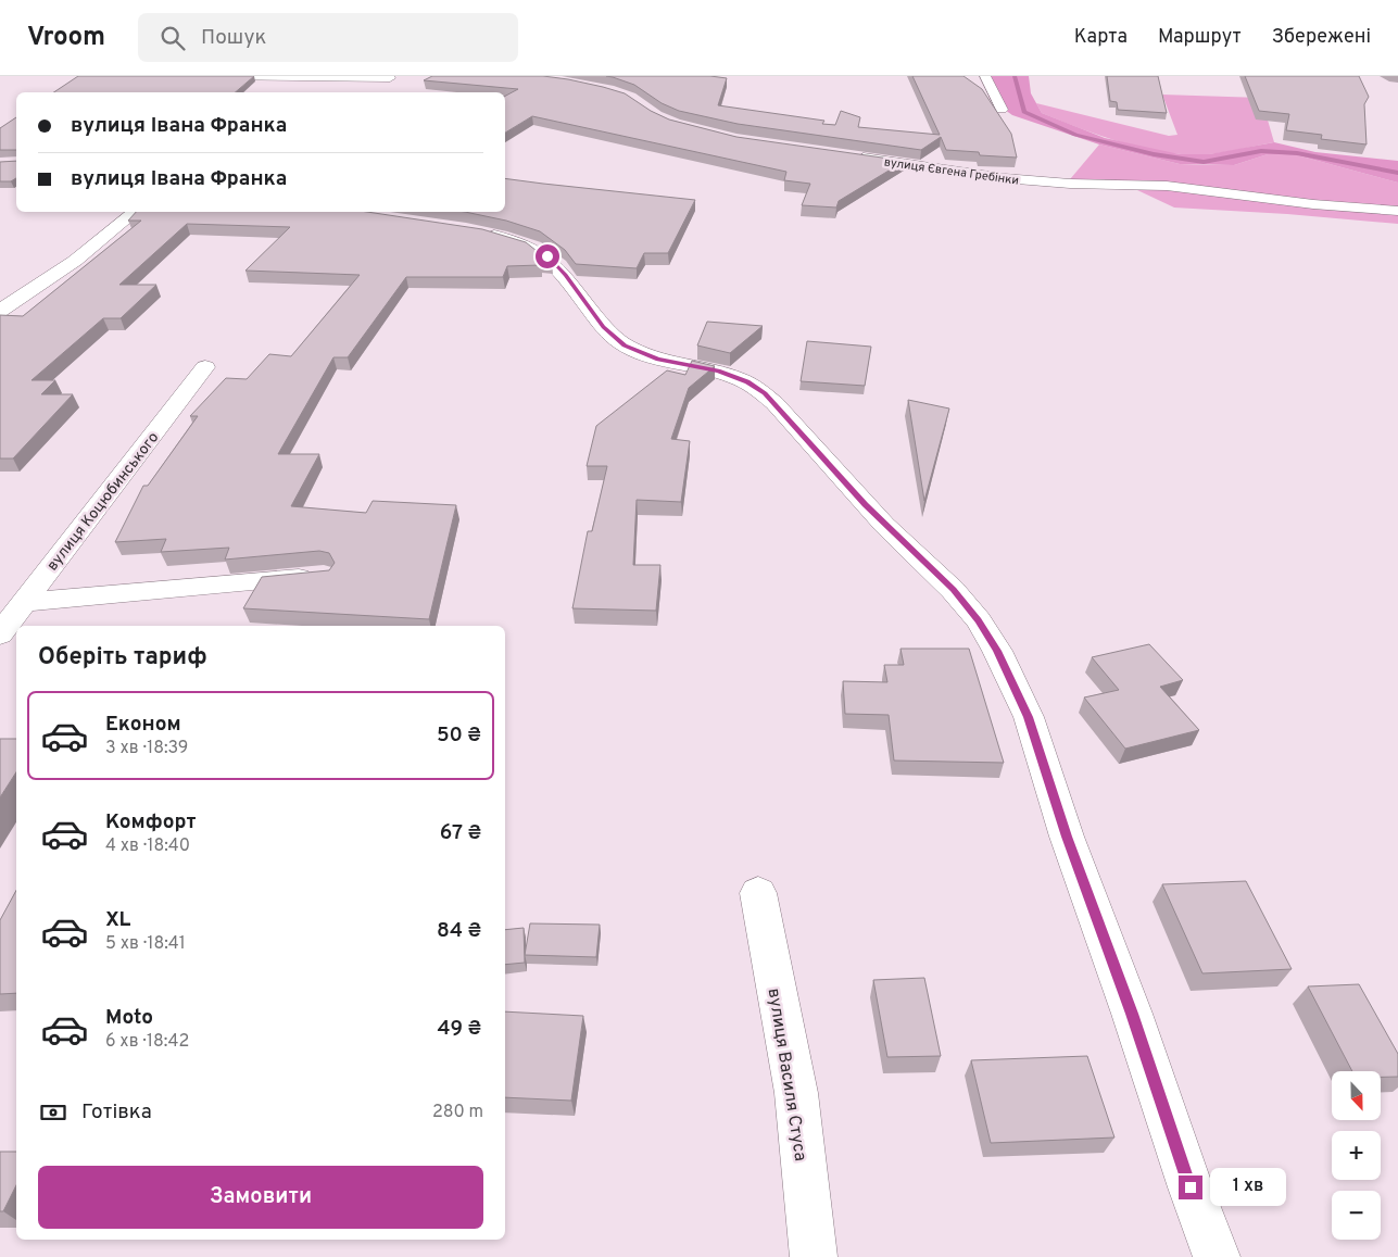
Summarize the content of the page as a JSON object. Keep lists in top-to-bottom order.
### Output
{
  "streets": {
    "street": ["вулиця Євгена Гребінки", "вулиця Коцюбинського", "вулиця Василя Стуса"]
  },
  "north": "bottom",
  "page": {
    "header": "Vroom",
    "search": "Пошук",
    "nav": ["Карта", "Маршрут", "Збережені"],
    "banner": ["вулиця Івана Франка", "вулиця Івана Франка"],
    "heading": "Оберіть тариф",
    "list": [
      {
        "name": "Економ",
        "note": "3 хв · 18:39",
        "value": "50 ₴"
      },
      {
        "name": "Комфорт",
        "note": "4 хв · 18:40",
        "value": "67 ₴"
      },
      {
        "name": "XL",
        "note": "5 хв · 18:41",
        "value": "84 ₴"
      },
      {
        "name": "Moto",
        "note": "6 хв · 18:42",
        "value": "49 ₴"
      }
    ],
    "map_buttons": ["+", "−"],
    "pay": ["Готівка", "280 m"],
    "buttons": "Замовити",
    "bubble": "1 хв"
  }
}
